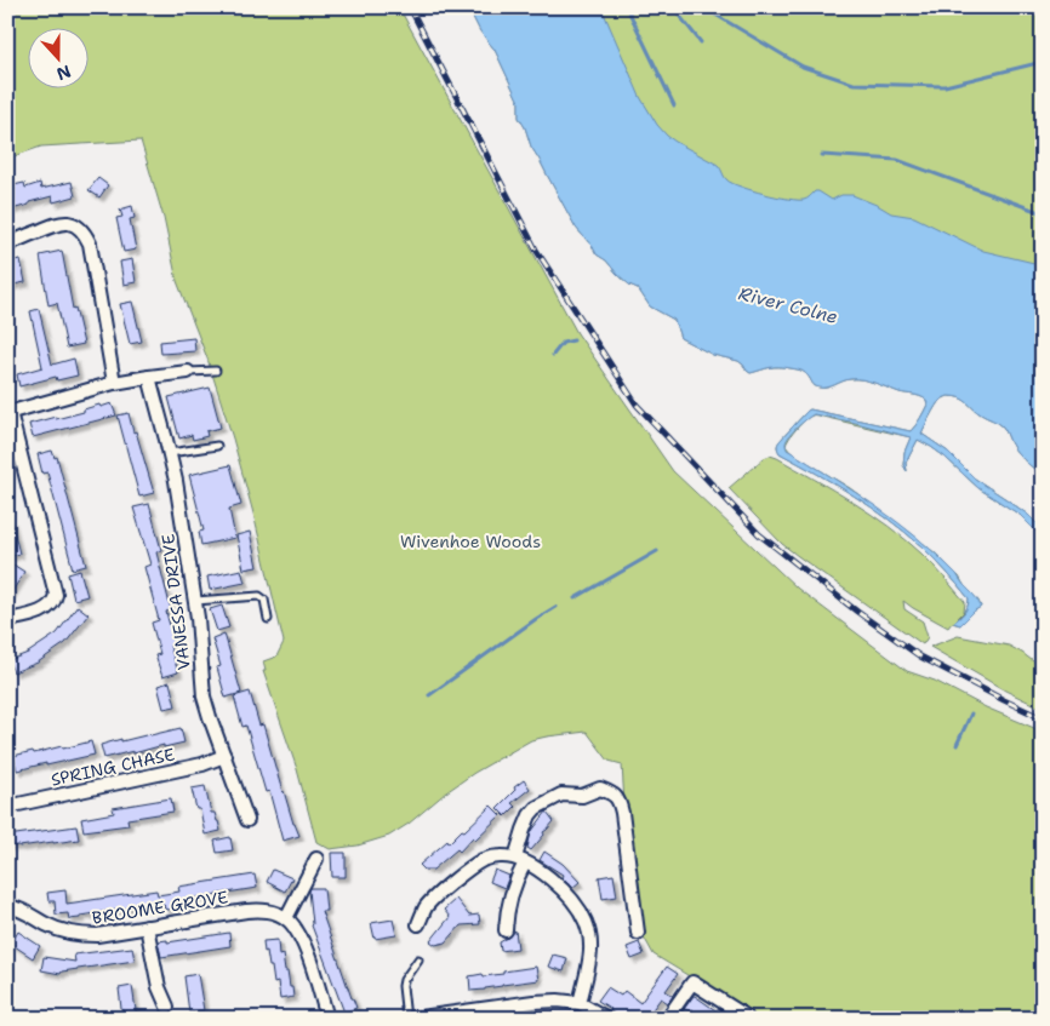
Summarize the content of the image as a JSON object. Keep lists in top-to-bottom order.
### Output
{
  "streets": {
    "street": ["VANESSA DRIVE", "SPRING CHASE", "BROOME GROVE"]
  },
  "crossings": [
    ["VANESSA DRIVE", "SPRING CHASE"]
  ],
  "water": ["River Colne"],
  "parks": ["Wivenhoe Woods"],
  "north": "bottom"
}
